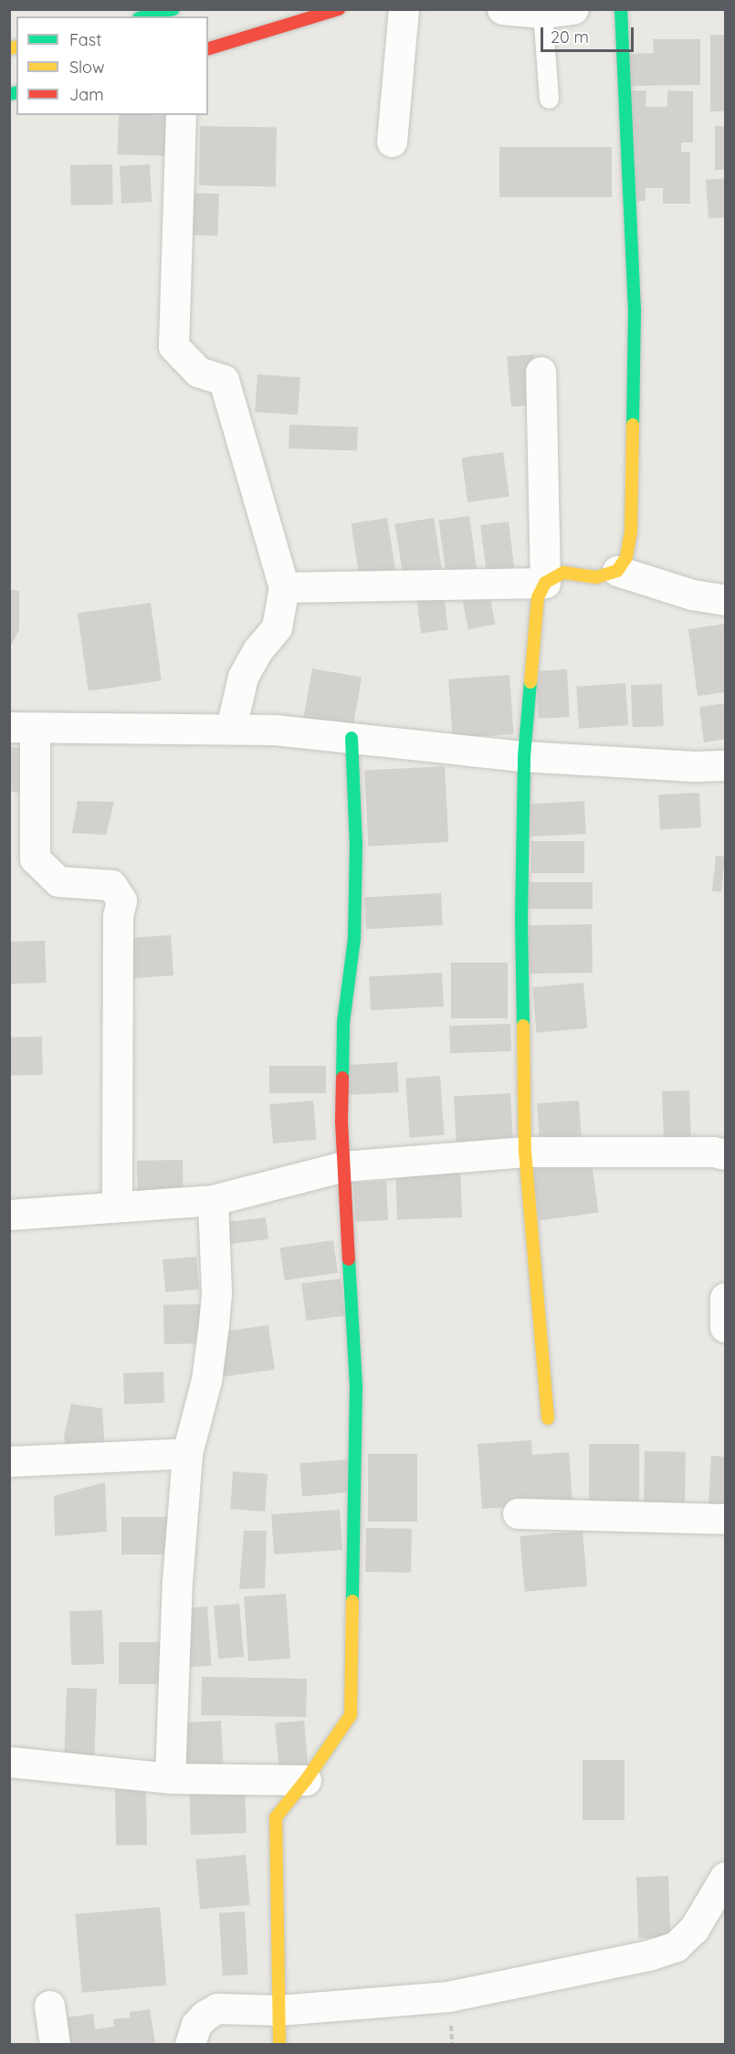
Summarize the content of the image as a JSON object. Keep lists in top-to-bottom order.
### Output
{
  "legend": ["Fast", "Slow", "Jam"],
  "scale_bar": "20 m"
}
